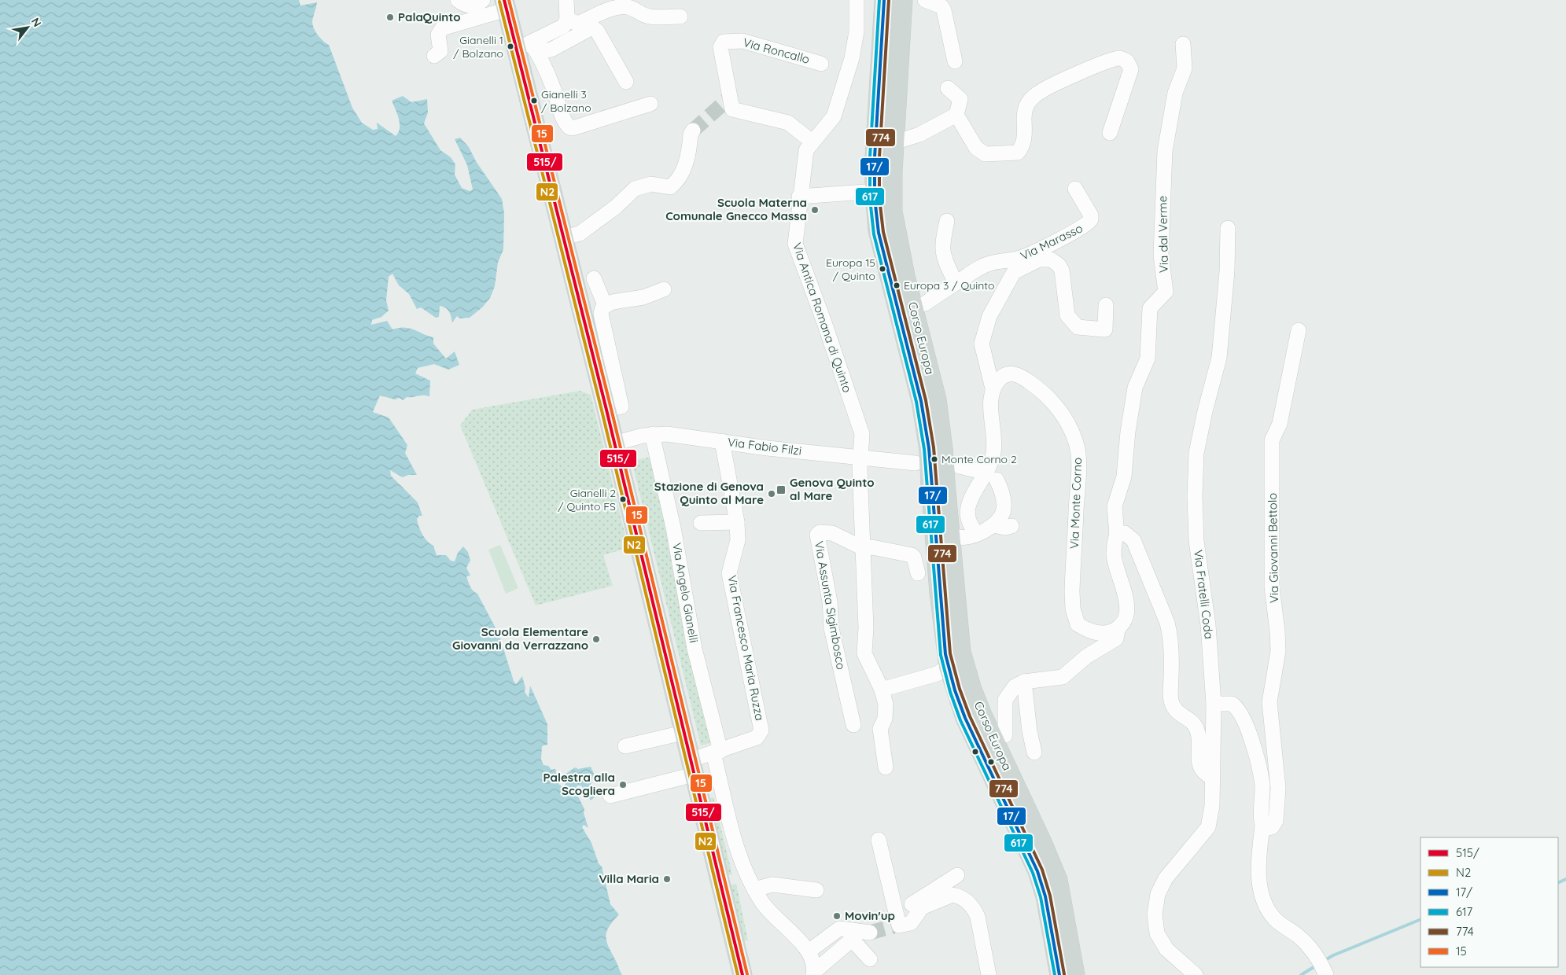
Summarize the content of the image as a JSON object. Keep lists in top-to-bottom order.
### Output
{
  "streets": {
    "main road": ["Corso Europa"],
    "street": [
      "Via Roncallo",
      "Via dal Verme",
      "Via Marasso",
      "Via Antica Romana di Quinto",
      "Via Fabio Filzi",
      "Via Monte Corno",
      "Via Giovanni Bettolo",
      "Via Angelo Gianelli",
      "Via Fratelli Coda",
      "Via Assunta Sigimbosco",
      "Via Francesco Maria Ruzza"
    ]
  },
  "crossings": [
    ["Via Roncallo", "Via Antica Romana di Quinto"],
    ["Via Marasso", "Corso Europa"],
    ["Via Antica Romana di Quinto", "Via Fabio Filzi"],
    ["Via Antica Romana di Quinto", "Via Assunta Sigimbosco"],
    ["Via Fabio Filzi", "Via Angelo Gianelli"],
    ["Via Fabio Filzi", "Via Francesco Maria Ruzza"],
    ["Via Angelo Gianelli", "Via Francesco Maria Ruzza"]
  ],
  "places": {
    "other": [
      "PalaQuinto",
      "Gianelli 1 / Bolzano",
      "Gianelli 3 / Bolzano",
      "Scuola Materna Comunale Gnecco Massa",
      "Europa 15 / Quinto",
      "Europa 3 / Quinto",
      "Monte Corno 2",
      "Stazione di Genova Quinto al Mare",
      "Gianelli 2 / Quinto FS",
      "Scuola Elementare Giovanni da Verrazzano",
      "Palestra alla Scogliera",
      "Villa Maria",
      "Movin'up"
    ],
    "transit": ["Genova Quinto al Mare"]
  },
  "lines": [
    "transit line 515/",
    "transit line 17/",
    "transit line 617",
    "transit line 774",
    "transit line 15",
    "transit line N2"
  ],
  "legend": [
    "515/",
    "N2",
    "17/",
    "617",
    "774",
    "15"
  ],
  "north": "top right"
}
